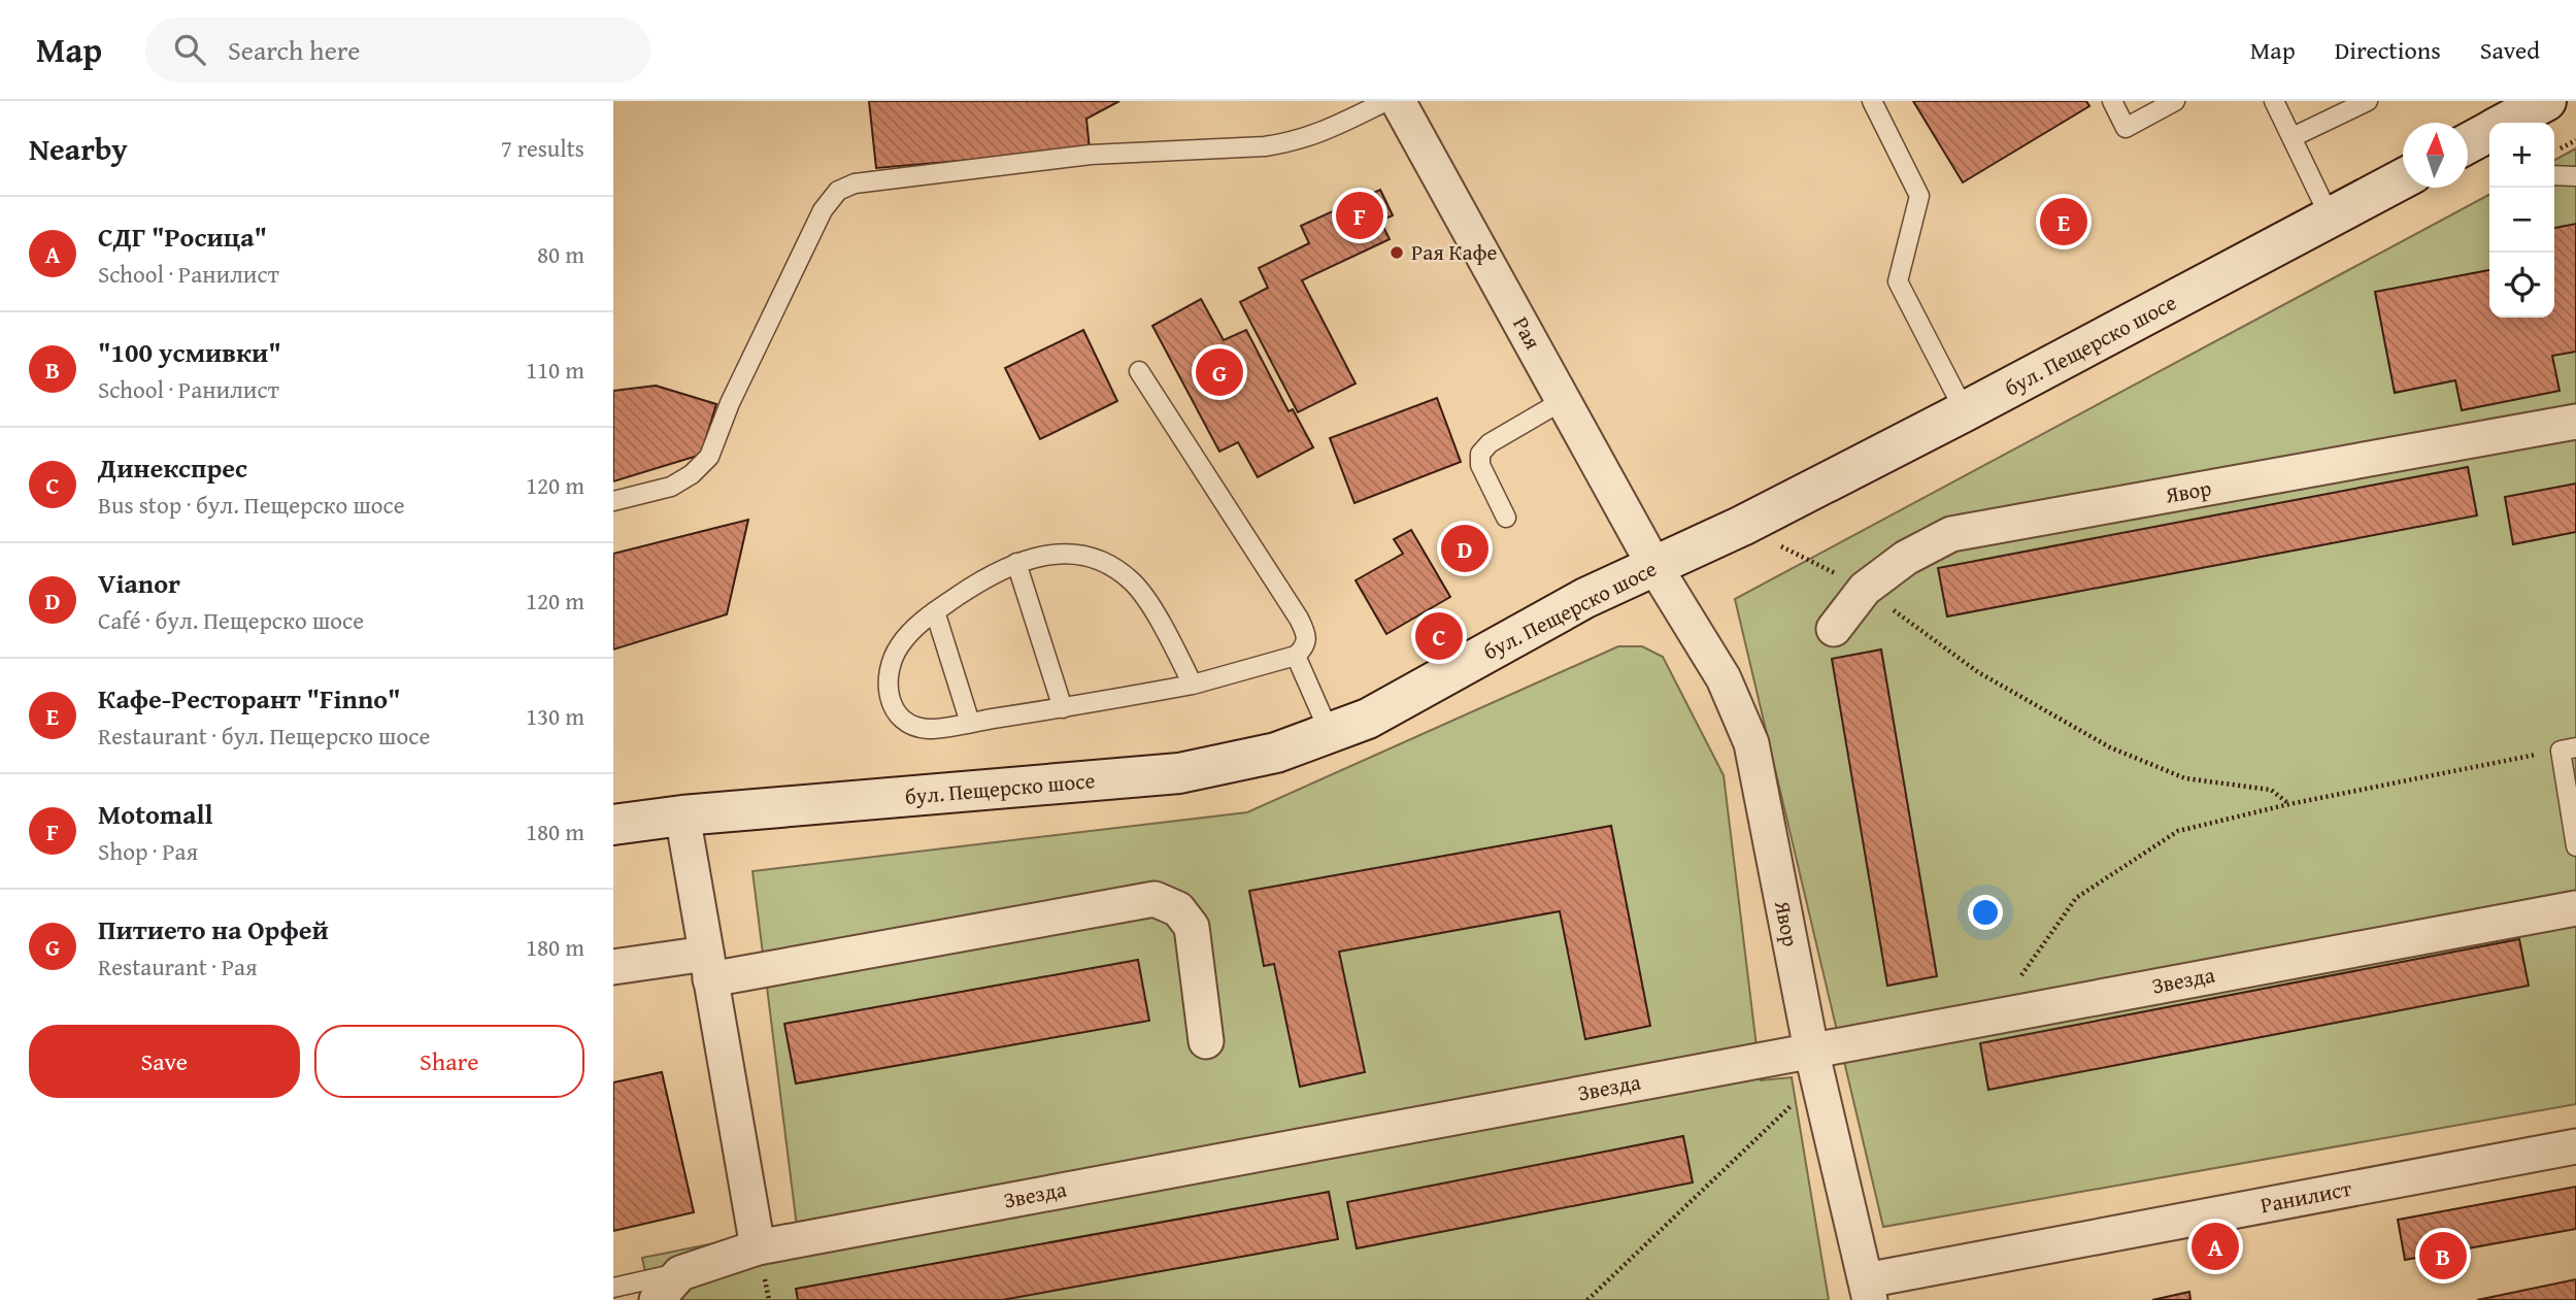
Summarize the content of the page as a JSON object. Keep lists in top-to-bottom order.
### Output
{
  "streets": {
    "main road": ["бул. Пещерско шосе"],
    "street": [
      "Рая",
      "Явор",
      "Звезда",
      "Ранилист"
    ]
  },
  "crossings": [
    ["Рая", "бул. Пещерско шосе"],
    ["Рая", "Явор"],
    ["бул. Пещерско шосе", "Явор"],
    ["Явор", "Звезда"],
    ["Явор", "Ранилист"]
  ],
  "places": ["Рая Кафе"],
  "north": "top",
  "page": {
    "header": "Map",
    "search": "Search here",
    "nav": ["Map", "Directions", "Saved"],
    "heading": ["Nearby", "7 results"],
    "map_buttons": ["+", "−"],
    "pins": [
      "F",
      "E",
      "G",
      "D",
      "C",
      "A",
      "B"
    ],
    "list": [
      {
        "mark": "A",
        "name": "СДГ \"Росица\"",
        "note": "School · Ранилист",
        "value": "80 m"
      },
      {
        "mark": "B",
        "name": "\"100 усмивки\"",
        "note": "School · Ранилист",
        "value": "110 m"
      },
      {
        "mark": "C",
        "name": "Динекспрес",
        "note": "Bus stop · бул. Пещерско шосе",
        "value": "120 m"
      },
      {
        "mark": "D",
        "name": "Vianor",
        "note": "Café · бул. Пещерско шосе",
        "value": "120 m"
      },
      {
        "mark": "E",
        "name": "Кафе-Ресторант \"Finno\"",
        "note": "Restaurant · бул. Пещерско шосе",
        "value": "130 m"
      },
      {
        "mark": "F",
        "name": "Motomall",
        "note": "Shop · Рая",
        "value": "180 m"
      },
      {
        "mark": "G",
        "name": "Питието на Орфей",
        "note": "Restaurant · Рая",
        "value": "180 m"
      }
    ],
    "buttons": ["Save", "Share"]
  }
}
